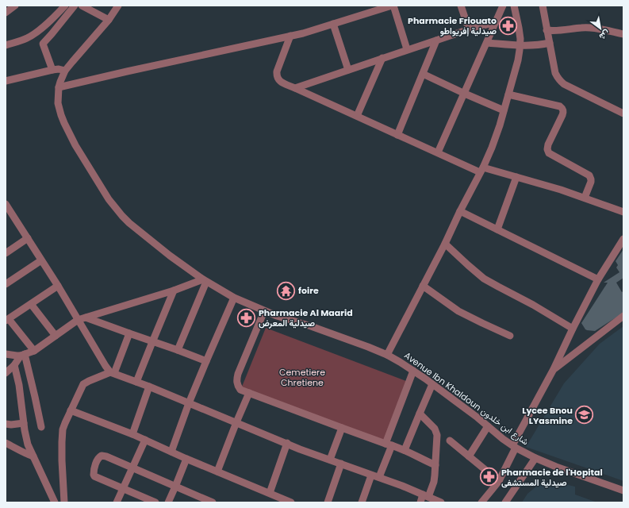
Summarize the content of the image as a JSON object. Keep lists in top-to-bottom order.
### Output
{
  "streets": {
    "street": ["Avenue Ibn Khaldoun شارع ابن خلدون"]
  },
  "parks": ["Cemetiere Chretiene"],
  "places": {
    "pharmacy": ["Pharmacie Friouato صيدلية إفريواطو", "Pharmacie Al Maarid صيدلية المعرض", "Pharmacie de l'Hopital صيدلية المستشفى"],
    "temple": ["foire"],
    "school or university": ["Lycee Bnou LYasmine"]
  },
  "north": "bottom right"
}
